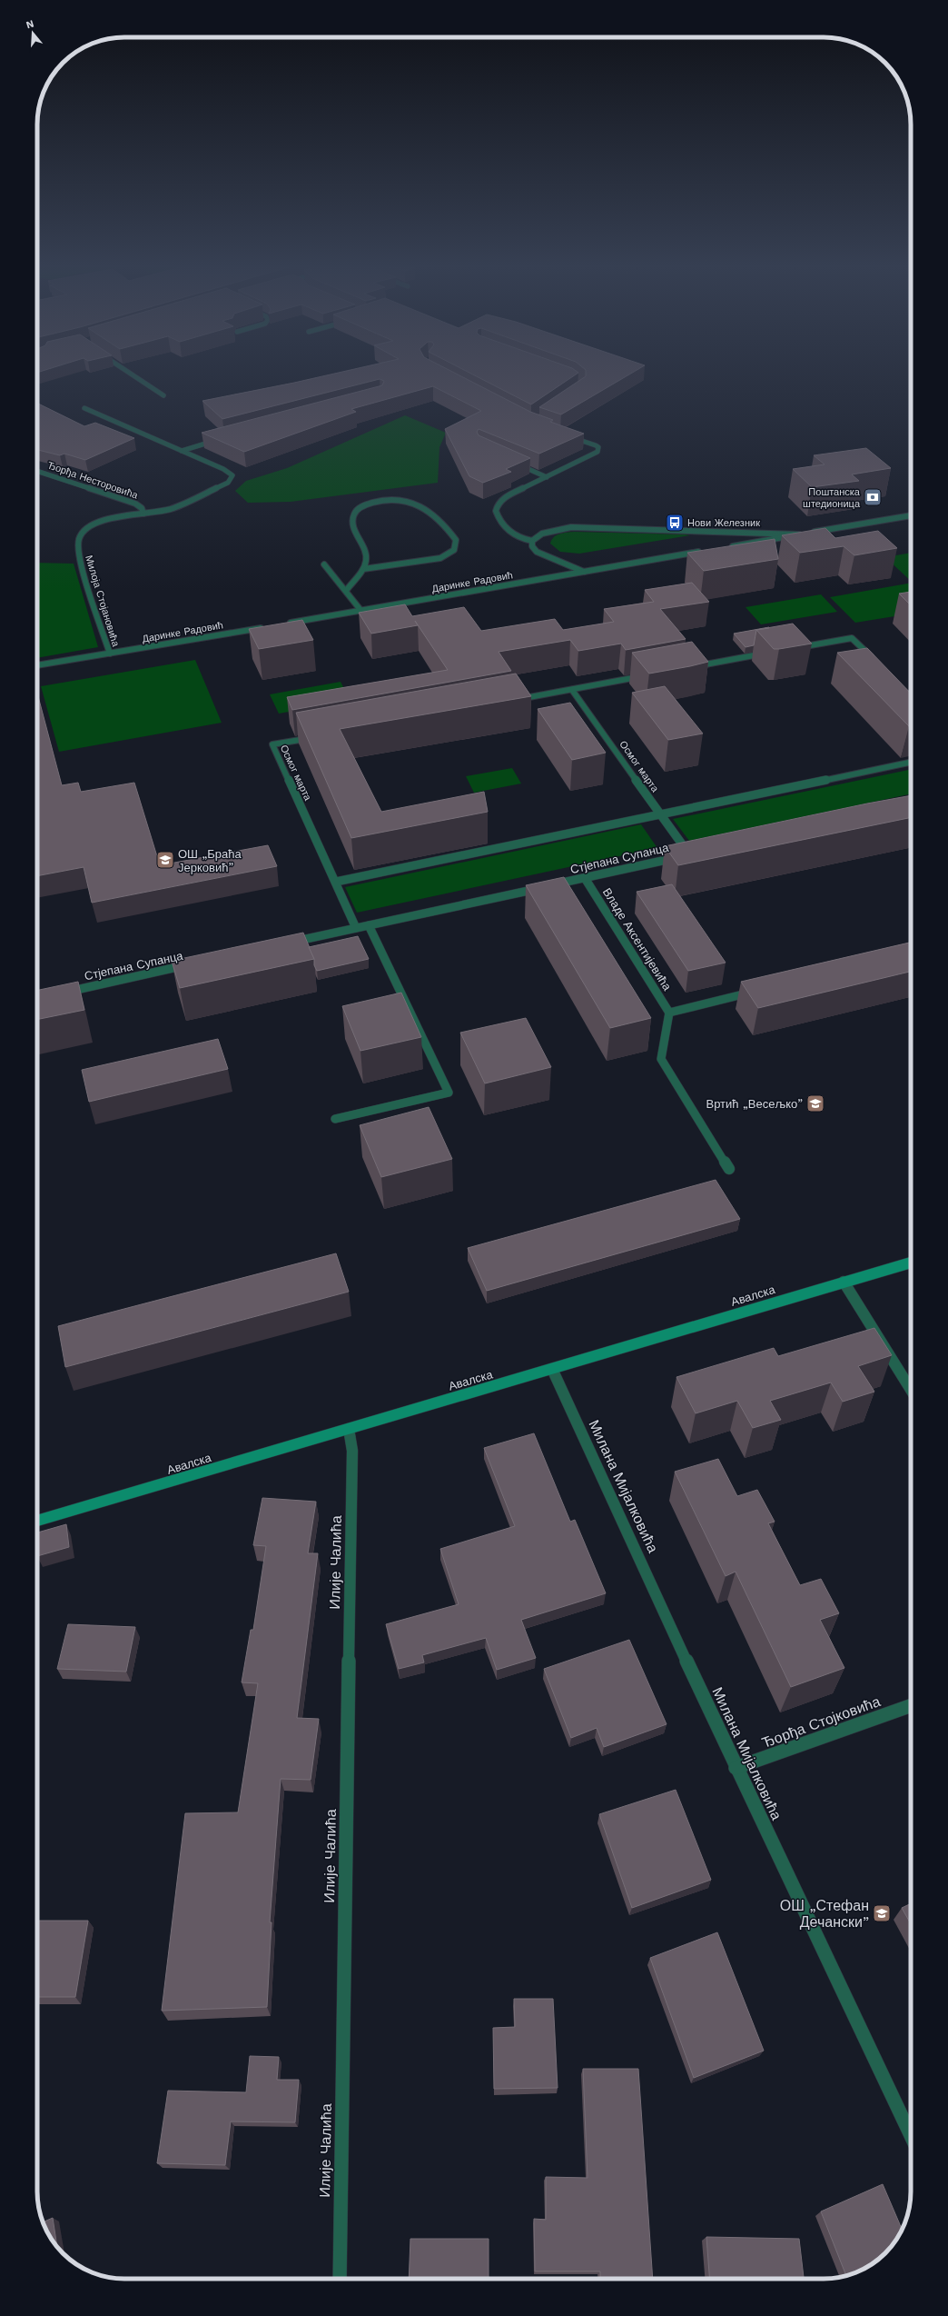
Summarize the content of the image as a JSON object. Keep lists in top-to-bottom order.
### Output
{
  "streets": {
    "main road": ["Авалска"],
    "street": [
      "Ђорђа Несторовића",
      "Даринке Радовић",
      "Милоја Стојановића",
      "Осмог марта",
      "Стјепана Супанца",
      "Владе Аксентијевића",
      "Милана Мијалковића",
      "Илије Чалића",
      "Ђорђа Стојковића"
    ]
  },
  "crossings": [
    ["Ђорђа Несторовића", "Милоја Стојановића"],
    ["Даринке Радовић", "Милоја Стојановића"],
    ["Осмог марта", "Стјепана Супанца"],
    ["Стјепана Супанца", "Владе Аксентијевића"],
    ["Авалска", "Милана Мијалковића"],
    ["Авалска", "Илије Чалића"],
    ["Милана Мијалковића", "Ђорђа Стојковића"]
  ],
  "places": {
    "bank": ["Поштанска штедионица"],
    "bus stop": ["Нови Железник"],
    "school or university": ["ОШ „Браћа Јерковић”", "Вртић „Весељко”", "ОШ „Стефан Дечански”"]
  },
  "north": "top"
}
